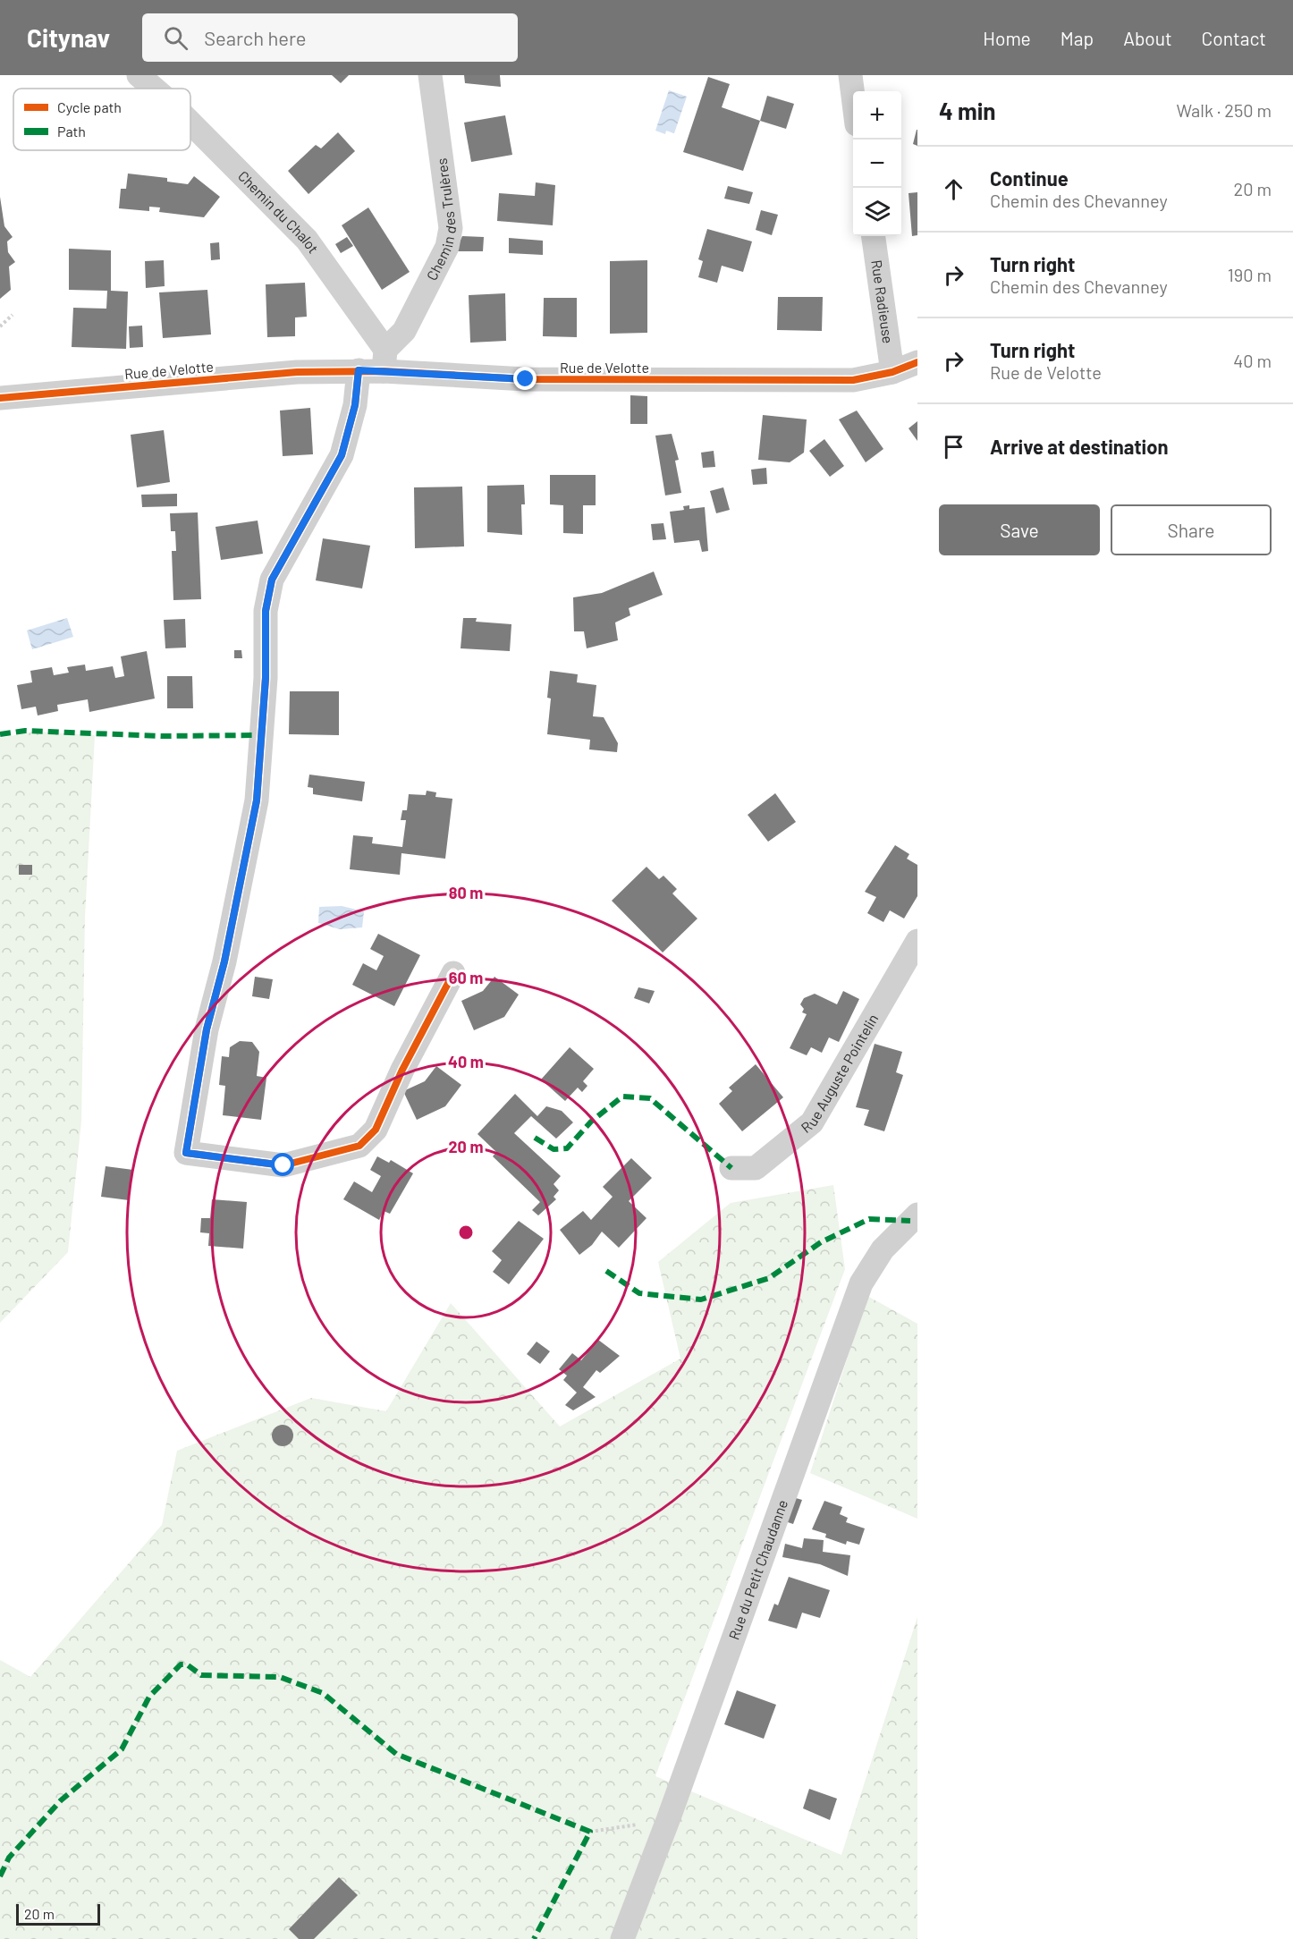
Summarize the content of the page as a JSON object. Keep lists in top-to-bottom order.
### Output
{
  "streets": {
    "street": [
      "Chemin du Chalot",
      "Chemin des Trulères",
      "Rue Radieuse",
      "Rue de Velotte",
      "Rue Auguste Pointelin",
      "Rue du Petit Chaudanne"
    ]
  },
  "crossings": [
    ["Chemin du Chalot", "Chemin des Trulères"],
    ["Chemin du Chalot", "Rue de Velotte"],
    ["Chemin des Trulères", "Rue de Velotte"],
    ["Rue Radieuse", "Rue de Velotte"]
  ],
  "legend": ["Cycle path", "Path"],
  "scale_bar": "20 m",
  "page": {
    "header": "Citynav",
    "search": "Search here",
    "nav": [
      "Home",
      "Map",
      "About",
      "Contact"
    ],
    "heading": ["4 min", "Walk · 250 m"],
    "map_buttons": ["+", "−"],
    "list": [
      ["Continue", "Chemin des Chevanney", "20 m"],
      ["Turn right", "Chemin des Chevanney", "190 m"],
      ["Turn right", "Rue de Velotte", "40 m"],
      "Arrive at destination"
    ],
    "buttons": ["Save", "Share"],
    "scale": "20 m"
  },
  "rings": [
    "80 m",
    "60 m",
    "40 m",
    "20 m"
  ]
}
